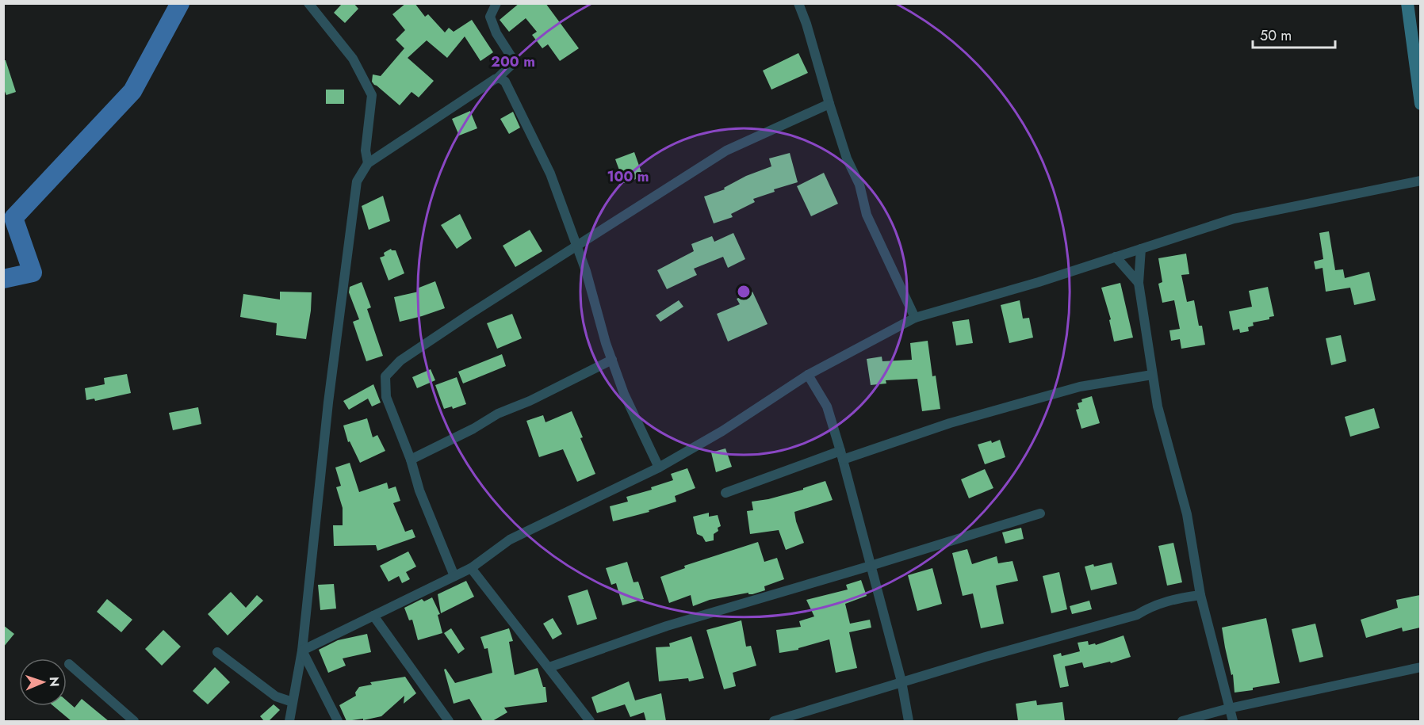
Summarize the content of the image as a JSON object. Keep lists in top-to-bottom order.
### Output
{
  "scale_bar": "50 m",
  "north": "right",
  "rings": ["200 m", "100 m"]
}
